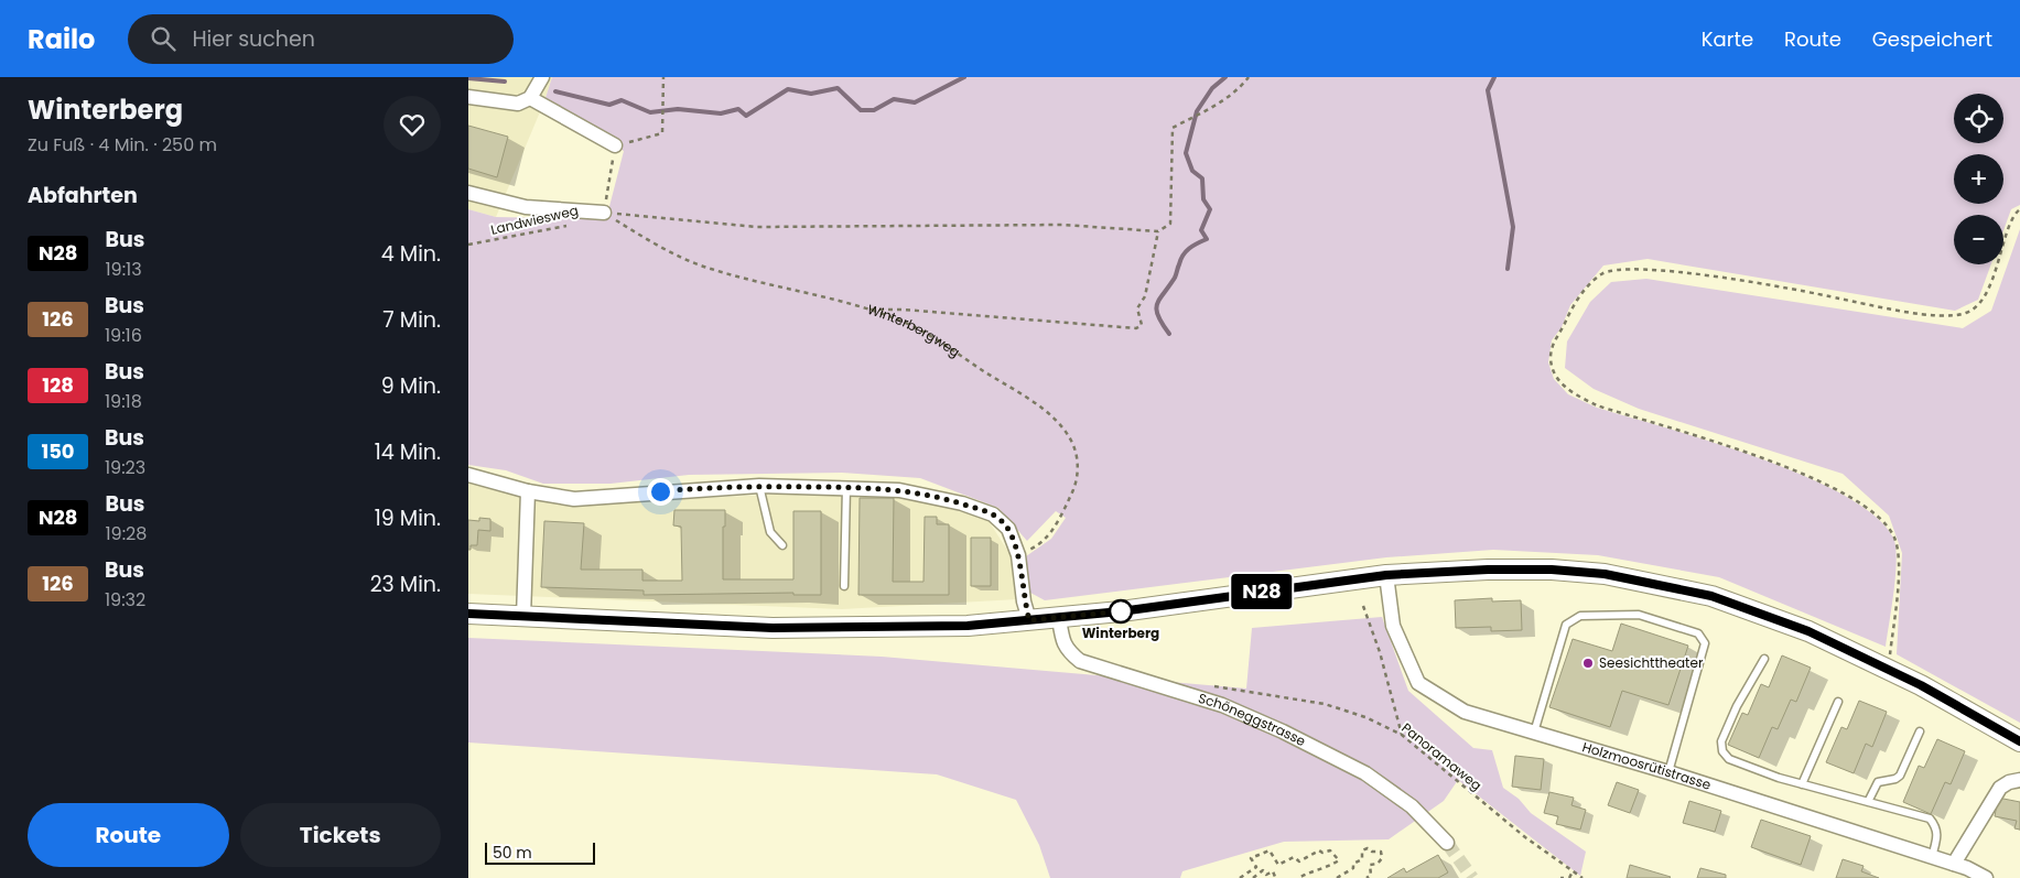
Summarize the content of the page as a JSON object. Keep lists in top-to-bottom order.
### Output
{
  "streets": {
    "street": ["Schöneggstrasse", "Holzmoosrütistrasse"],
    "path": ["Landwiesweg", "Winterbergweg", "Panoramaweg"]
  },
  "places": ["Winterberg", "Seesichttheater"],
  "lines": ["bus line N28"],
  "scale_bar": "50 m",
  "page": {
    "header": "Railo",
    "search": "Hier suchen",
    "nav": ["Karte", "Route", "Gespeichert"],
    "heading": [
      ["Winterberg", "Zu Fuß · 4 Min. · 250 m"],
      "Abfahrten"
    ],
    "on_map": "N28",
    "map_buttons": ["+", "−"],
    "list": [
      {
        "mark": "N28",
        "name": "Bus",
        "note": "19:13",
        "value": "4 Min."
      },
      {
        "mark": "126",
        "name": "Bus",
        "note": "19:16",
        "value": "7 Min."
      },
      {
        "mark": "128",
        "name": "Bus",
        "note": "19:18",
        "value": "9 Min."
      },
      {
        "mark": "150",
        "name": "Bus",
        "note": "19:23",
        "value": "14 Min."
      },
      {
        "mark": "N28",
        "name": "Bus",
        "note": "19:28",
        "value": "19 Min."
      },
      {
        "mark": "126",
        "name": "Bus",
        "note": "19:32",
        "value": "23 Min."
      }
    ],
    "buttons": ["Route", "Tickets"],
    "scale": "50 m"
  }
}
